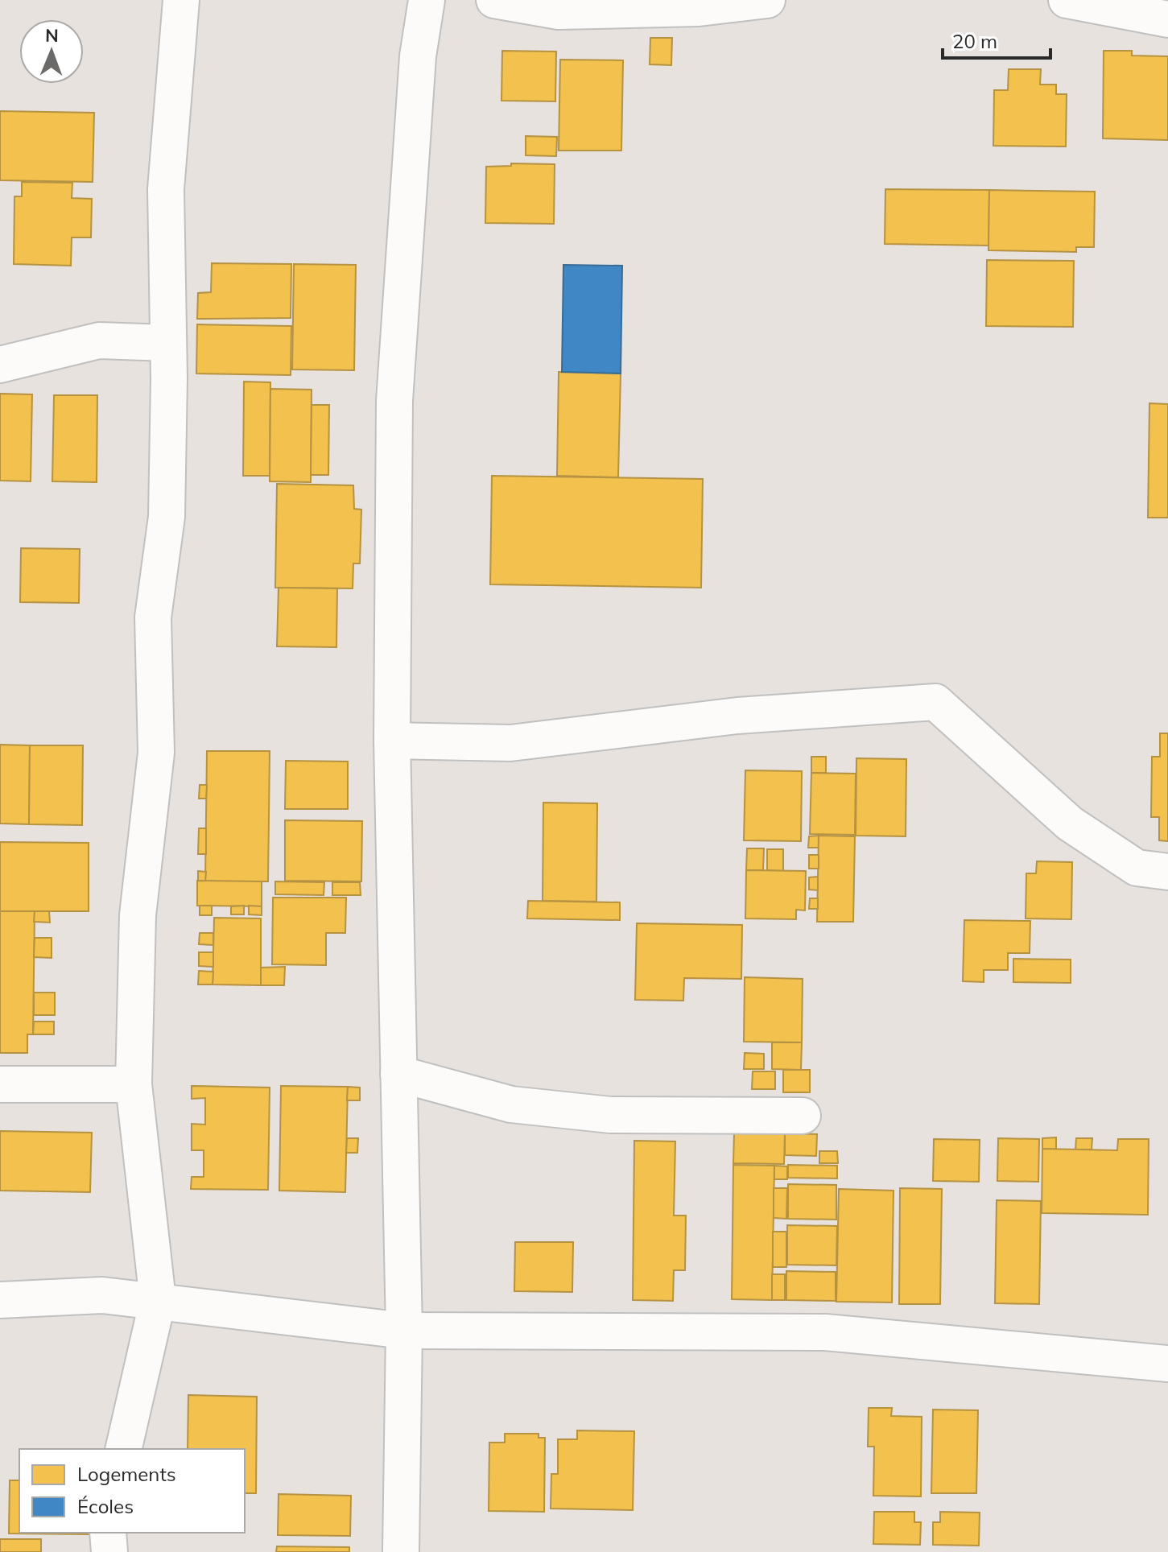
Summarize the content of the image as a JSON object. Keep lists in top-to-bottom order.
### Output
{
  "legend": ["Logements", "Écoles"],
  "scale_bar": "20 m",
  "north": "top"
}
